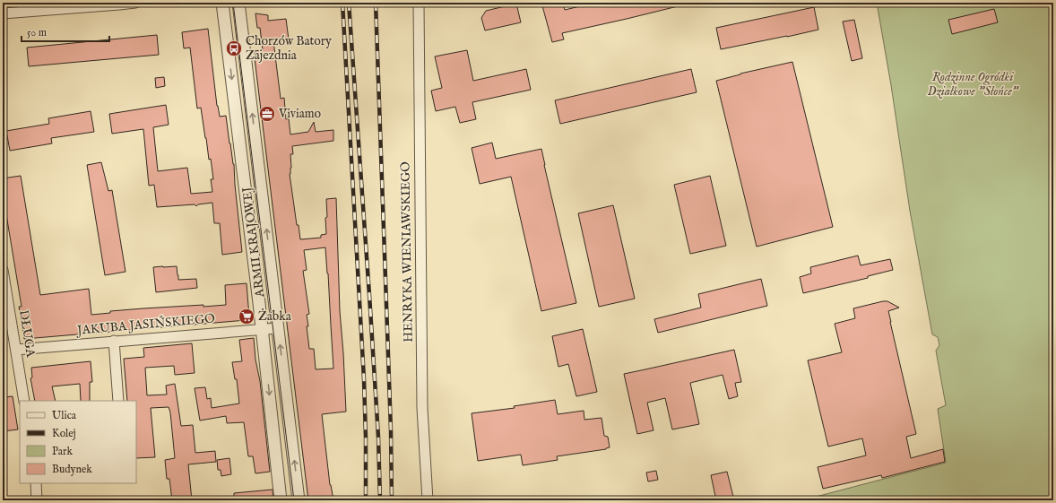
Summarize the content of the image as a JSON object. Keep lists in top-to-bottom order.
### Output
{
  "streets": {
    "street": [
      "ARMII KRAJOWEJ",
      "HENRYKA WIENIAWSKIEGO",
      "JAKUBA JASIŃSKIEGO",
      "DŁUGA"
    ]
  },
  "crossings": [
    ["ARMII KRAJOWEJ", "JAKUBA JASIŃSKIEGO"],
    ["JAKUBA JASIŃSKIEGO", "DŁUGA"]
  ],
  "parks": ["Rodzinne Ogródki Działkowe \"Słońce\""],
  "places": {
    "bus stop": ["Chorzów Batory Zajezdnia"],
    "office": ["Viviamo"],
    "supermarket": ["Żabka"]
  },
  "legend": [
    "Ulica",
    "Kolej",
    "Park",
    "Budynek"
  ],
  "scale_bar": "50 m"
}
